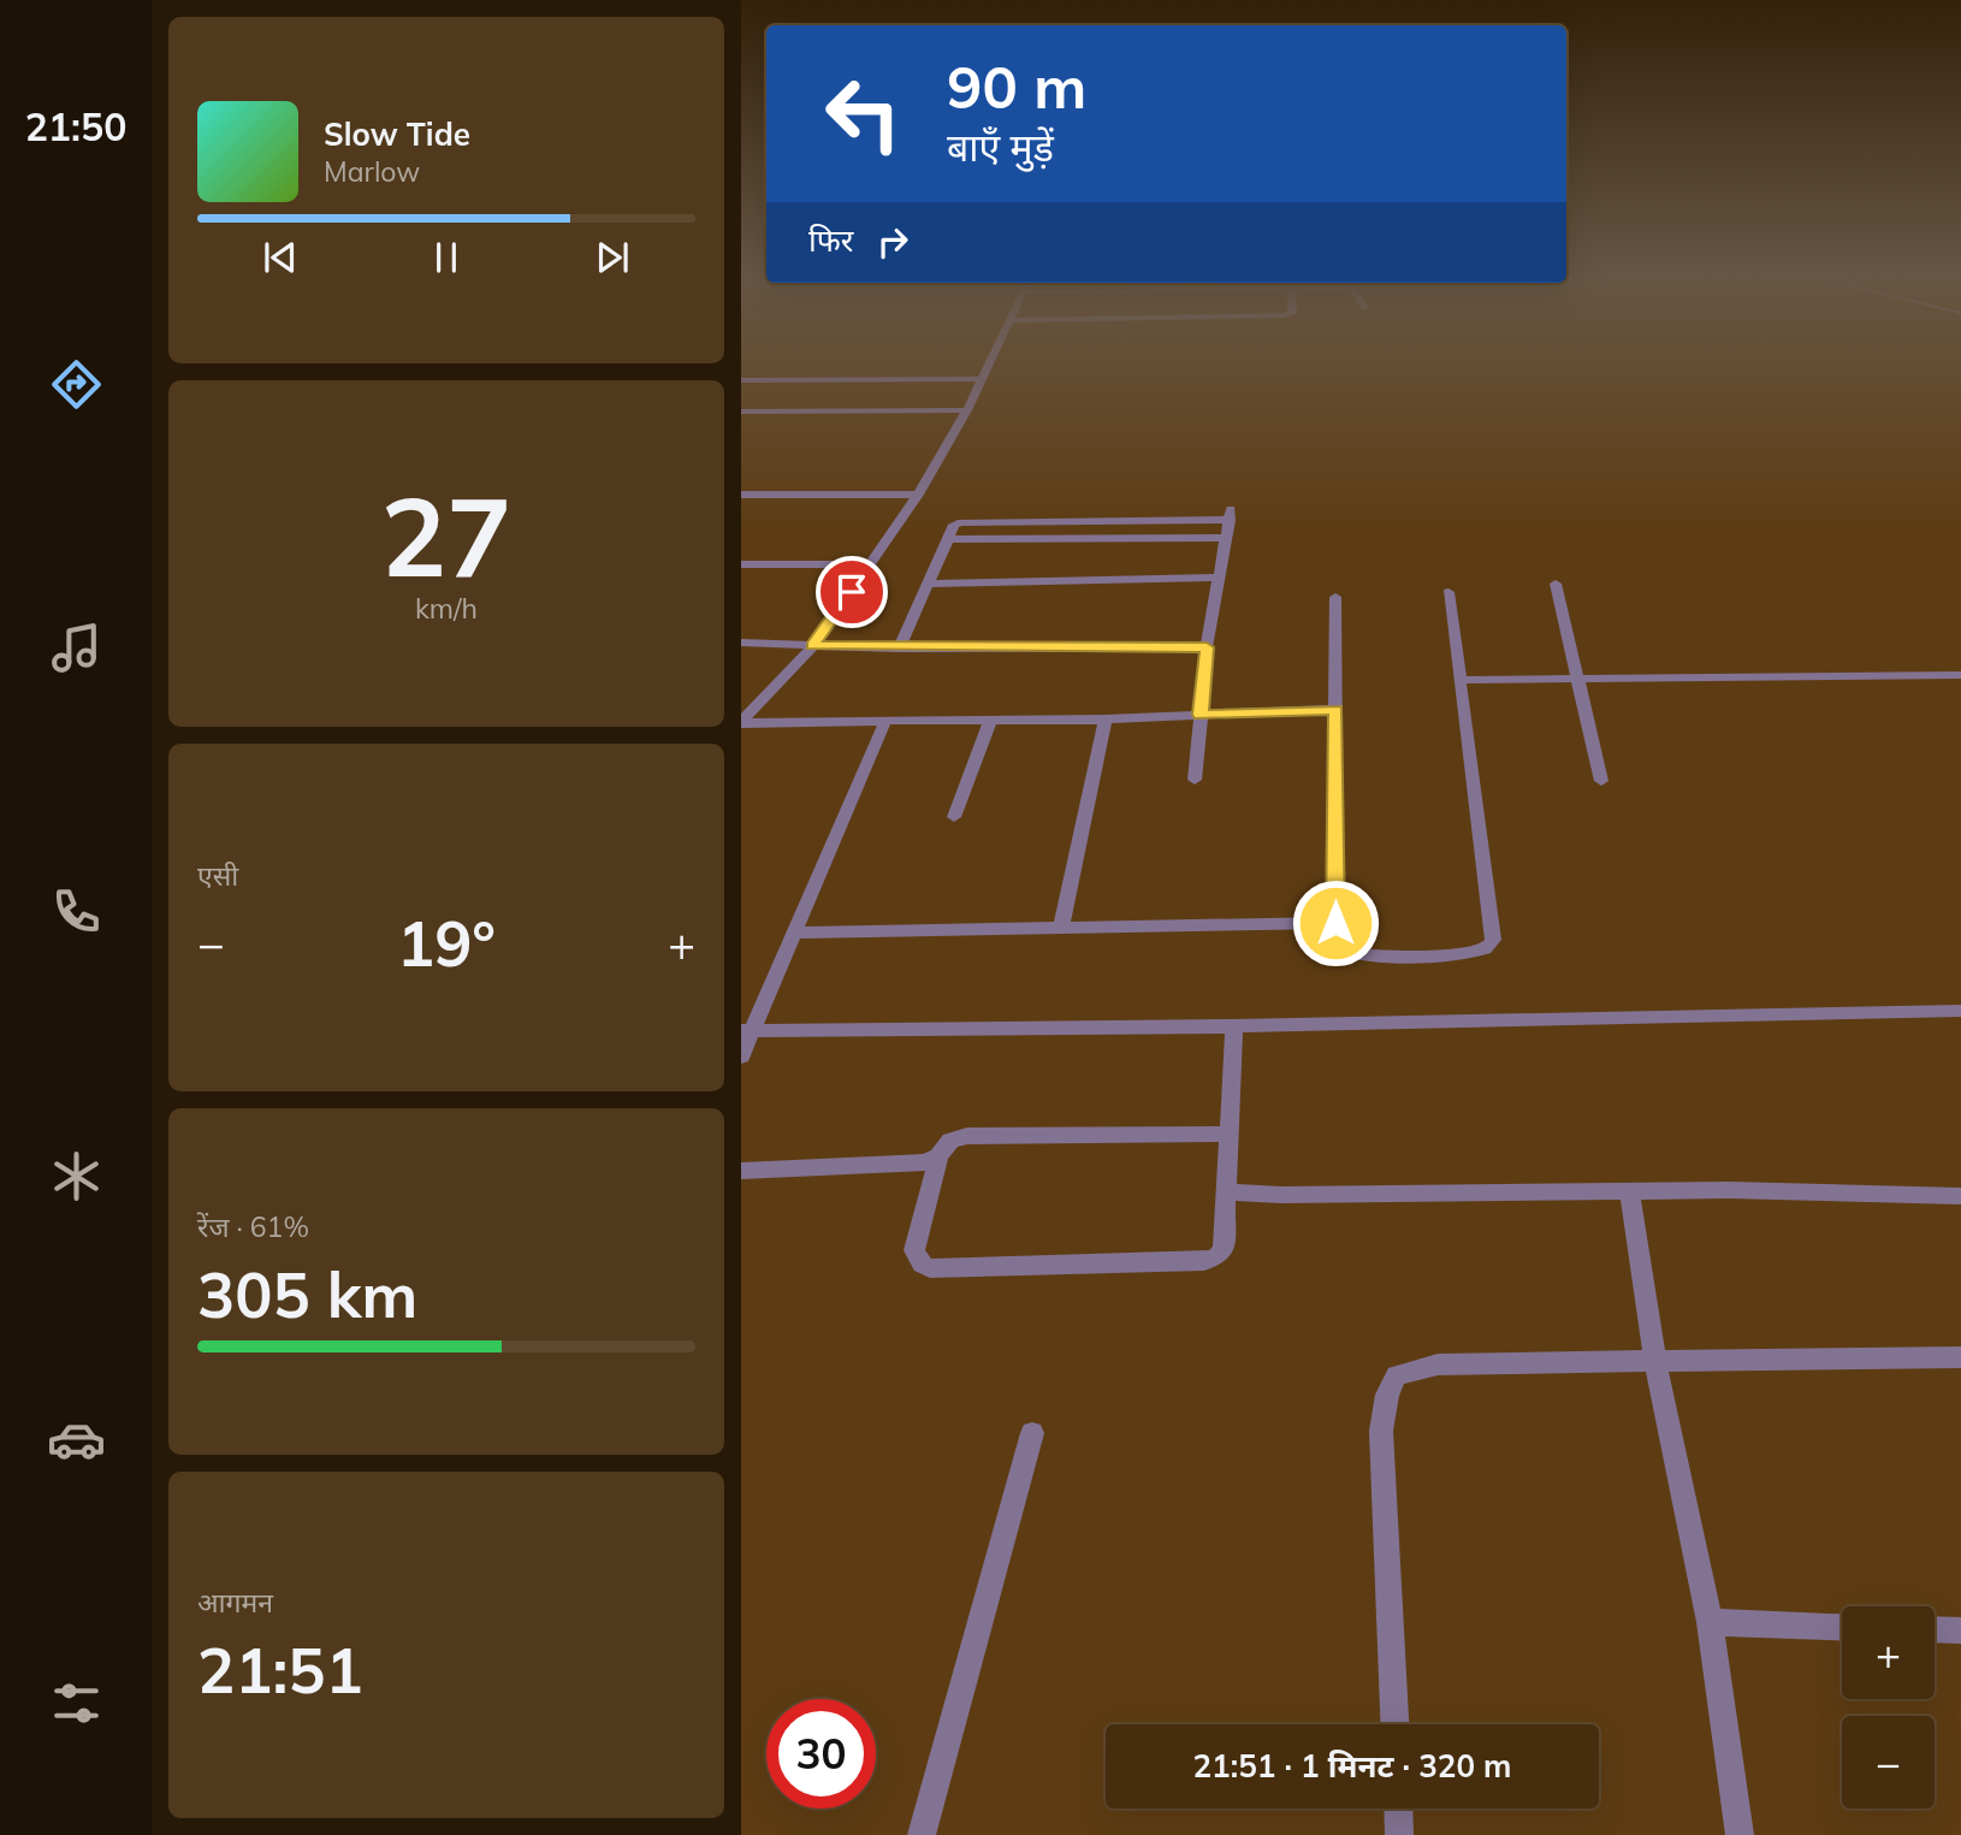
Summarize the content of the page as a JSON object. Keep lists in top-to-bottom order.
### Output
{
  "page": {
    "tabs": "21:50",
    "turn": ["90 m", "बाएँ मुड़ें"],
    "song": ["Slow Tide", "Marlow"],
    "then": "फिर",
    "tile": [
      ["27", "km/h"],
      "एसी",
      ["रेंज · 61%", "305 km"],
      ["आगमन", "21:51"]
    ],
    "heat": ["−", "19°", "+"],
    "map_buttons": ["+", "−"],
    "limit": "30",
    "trip": "21:51 · 1 मिनट · 320 m"
  }
}
